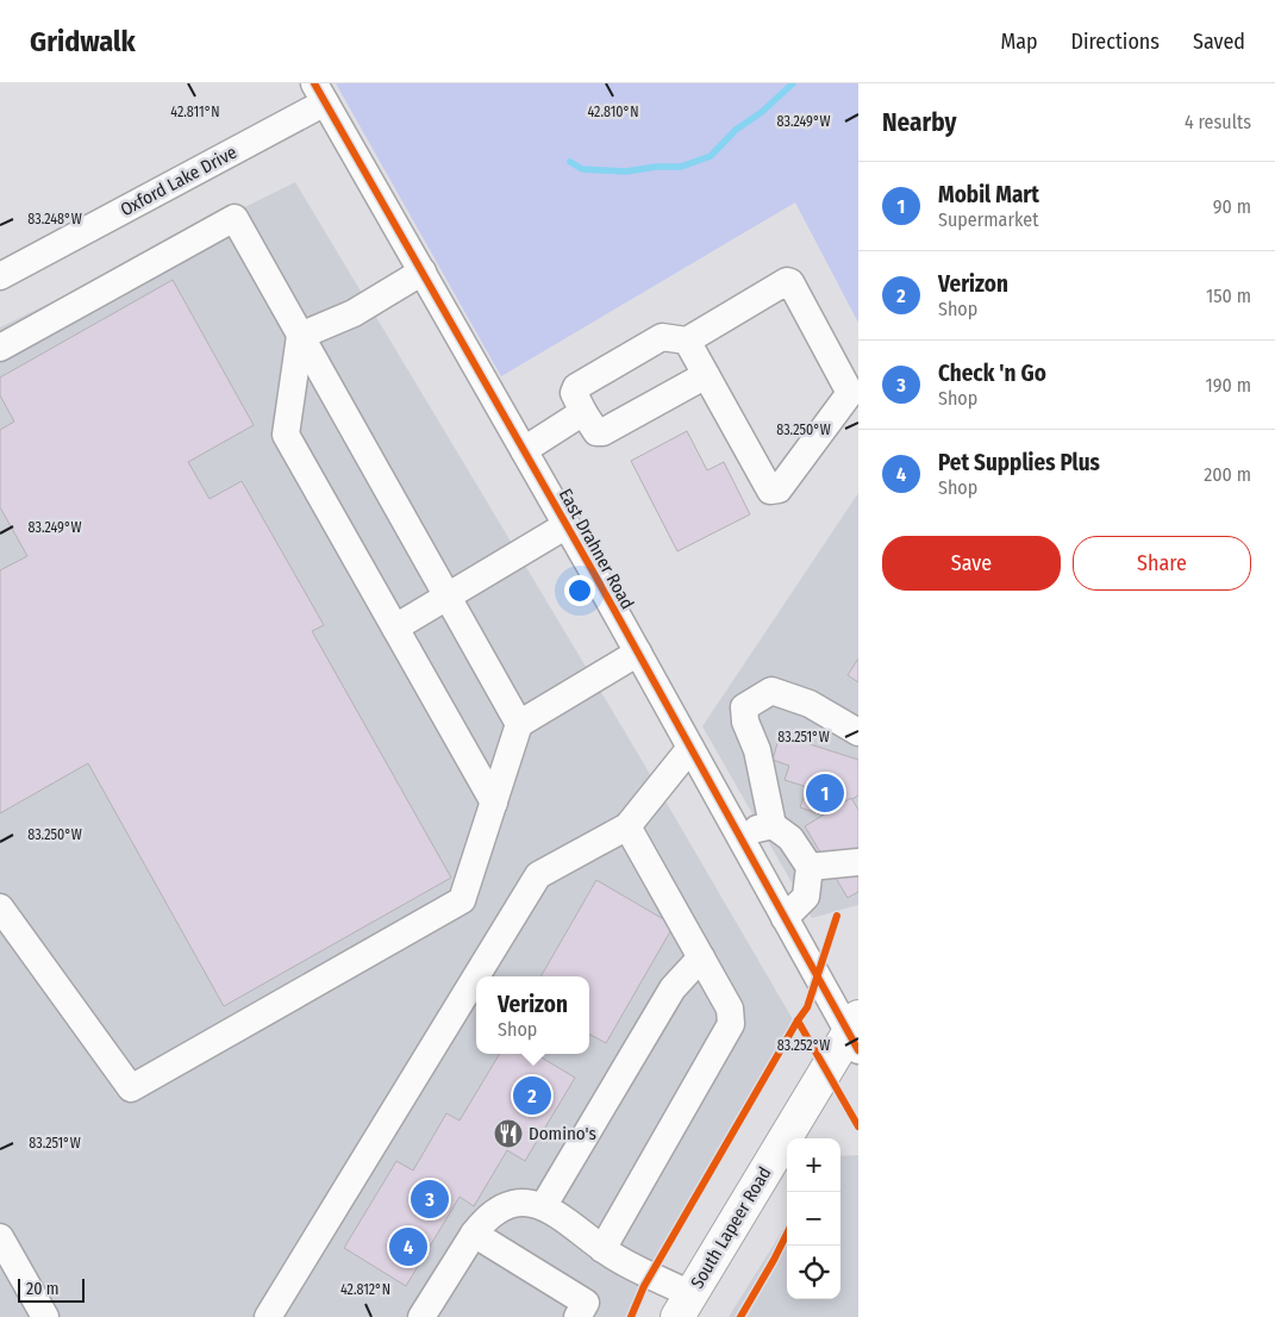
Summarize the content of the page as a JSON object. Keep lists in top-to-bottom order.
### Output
{
  "streets": {
    "main road": ["South Lapeer Road"],
    "street": ["Oxford Lake Drive", "East Drahner Road"]
  },
  "crossings": [
    ["Oxford Lake Drive", "East Drahner Road"],
    ["East Drahner Road", "South Lapeer Road"]
  ],
  "places": {
    "restaurant": ["Domino's"]
  },
  "scale_bar": "20 m",
  "page": {
    "header": "Gridwalk",
    "nav": ["Map", "Directions", "Saved"],
    "heading": ["Nearby", "4 results"],
    "list": [
      {
        "mark": "1",
        "name": "Mobil Mart",
        "note": "Supermarket",
        "value": "90 m"
      },
      {
        "mark": "2",
        "name": "Verizon",
        "note": "Shop",
        "value": "150 m"
      },
      {
        "mark": "3",
        "name": "Check 'n Go",
        "note": "Shop",
        "value": "190 m"
      },
      {
        "mark": "4",
        "name": "Pet Supplies Plus",
        "note": "Shop",
        "value": "200 m"
      }
    ],
    "buttons": ["Save", "Share"],
    "pins": [
      "1",
      "2",
      "3",
      "4"
    ],
    "popup": ["Verizon", "Shop"],
    "map_buttons": ["+", "−"],
    "scale": "20 m"
  },
  "coordinates": [
    "42.811°N",
    "42.810°N",
    "83.249°W",
    "83.248°W",
    "83.250°W",
    "83.251°W",
    "83.252°W",
    "42.812°N"
  ]
}
